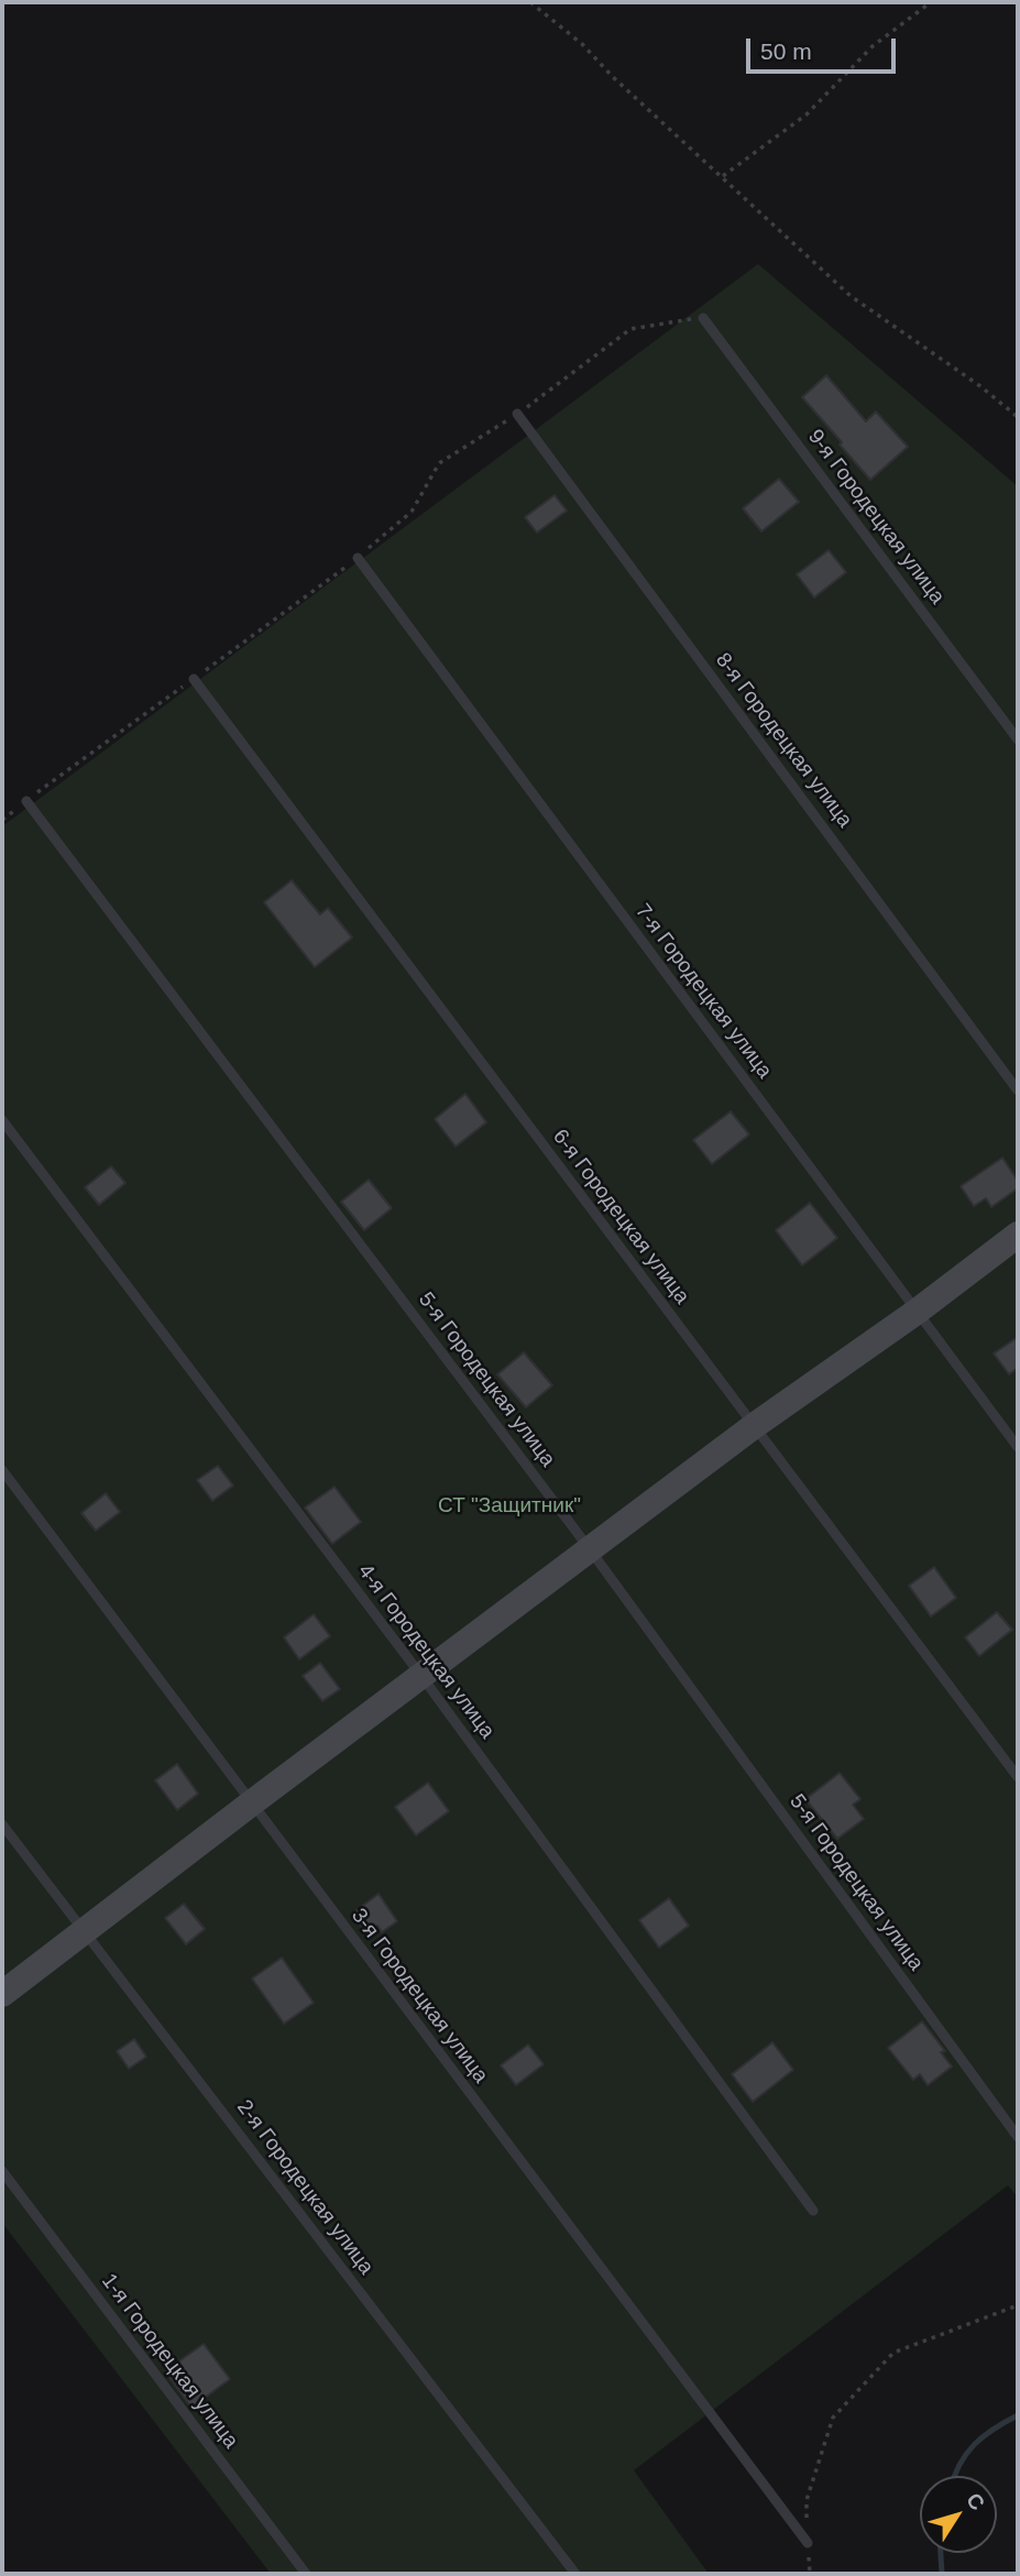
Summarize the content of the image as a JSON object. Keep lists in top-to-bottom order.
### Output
{
  "streets": {
    "lane": [
      "9-я Городецкая улица",
      "8-я Городецкая улица",
      "7-я Городецкая улица",
      "6-я Городецкая улица",
      "5-я Городецкая улица",
      "4-я Городецкая улица",
      "3-я Городецкая улица",
      "2-я Городецкая улица",
      "1-я Городецкая улица"
    ]
  },
  "parks": ["СТ \"Защитник\""],
  "scale_bar": "50 m",
  "north": "top right"
}
